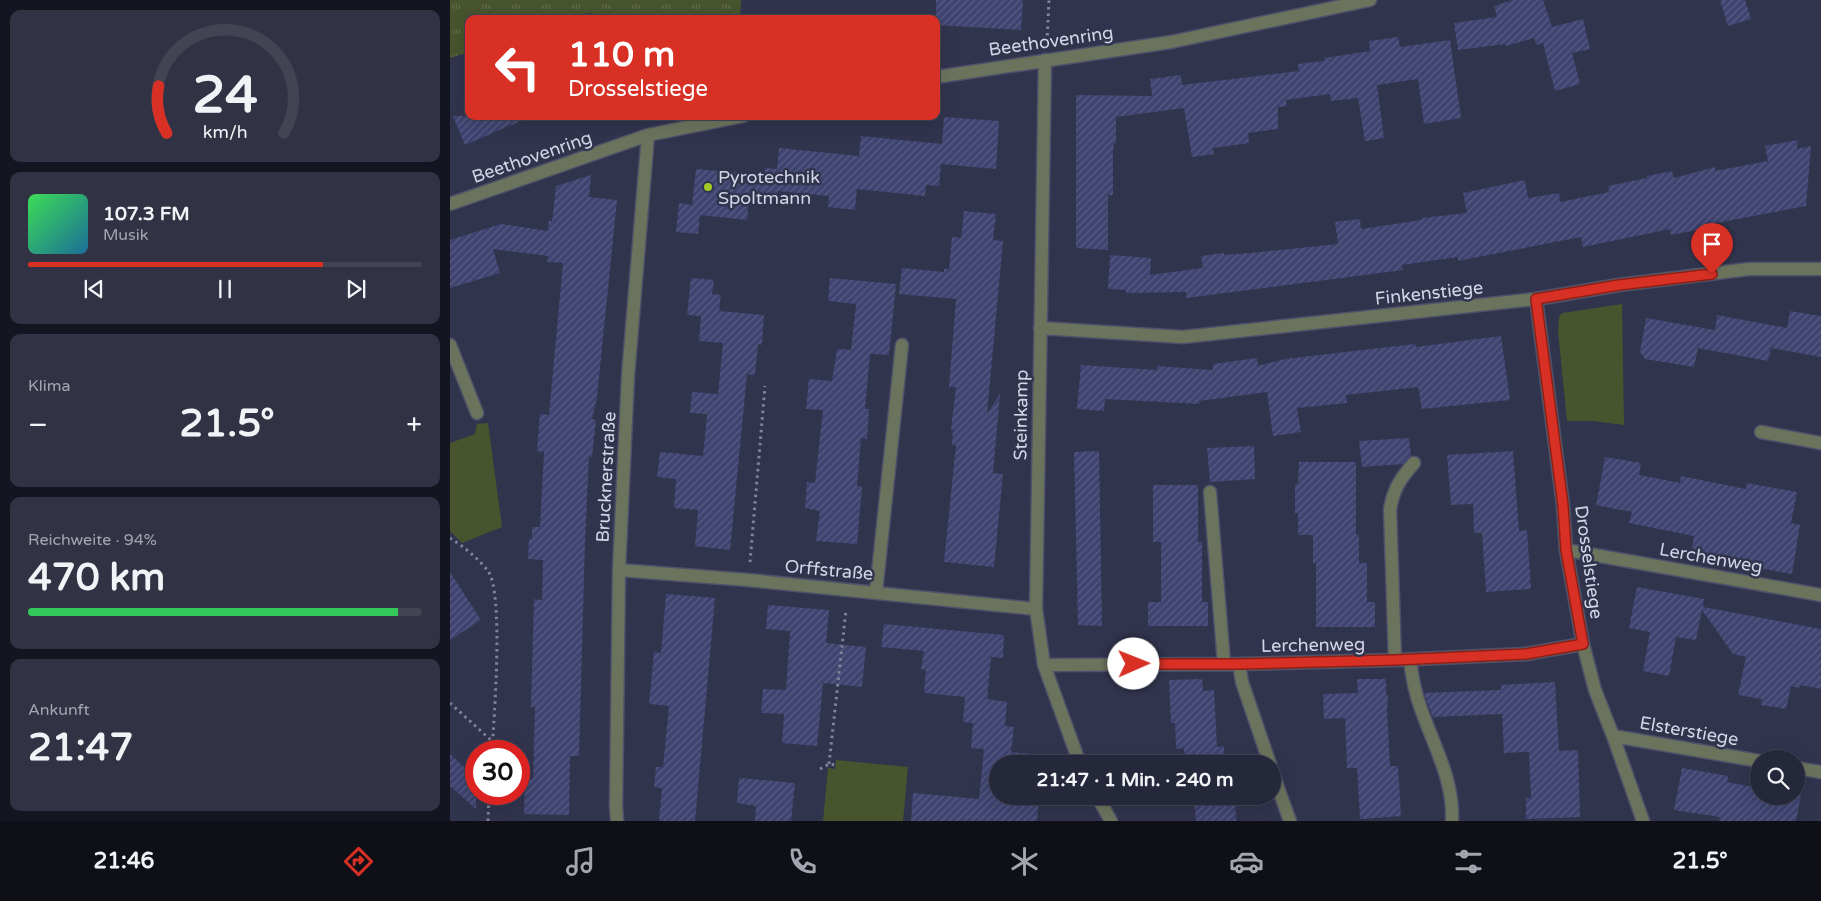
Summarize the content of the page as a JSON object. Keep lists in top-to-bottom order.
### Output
{
  "streets": {
    "street": [
      "Beethovenring",
      "Finkenstiege",
      "Steinkamp",
      "Brucknerstraße",
      "Lerchenweg",
      "Drosselstiege",
      "Orffstraße",
      "Elsterstiege"
    ]
  },
  "crossings": [
    ["Beethovenring", "Steinkamp"],
    ["Beethovenring", "Brucknerstraße"],
    ["Finkenstiege", "Steinkamp"],
    ["Finkenstiege", "Drosselstiege"],
    ["Steinkamp", "Lerchenweg"],
    ["Steinkamp", "Orffstraße"],
    ["Brucknerstraße", "Orffstraße"],
    ["Lerchenweg", "Drosselstiege"],
    ["Drosselstiege", "Elsterstiege"]
  ],
  "places": ["Pyrotechnik Spoltmann"],
  "page": {
    "turn": ["110 m", "Drosselstiege"],
    "song": ["107.3 FM", "Musik"],
    "tile": [
      "Klima",
      ["Reichweite · 94%", "470 km"],
      ["Ankunft", "21:47"]
    ],
    "heat": ["−", "21.5°", "+"],
    "limit": "30",
    "trip": "21:47 · 1 Min. · 240 m",
    "tabs": ["21:46", "21.5°"],
    "gauge": ["24", "km/h"]
  }
}
